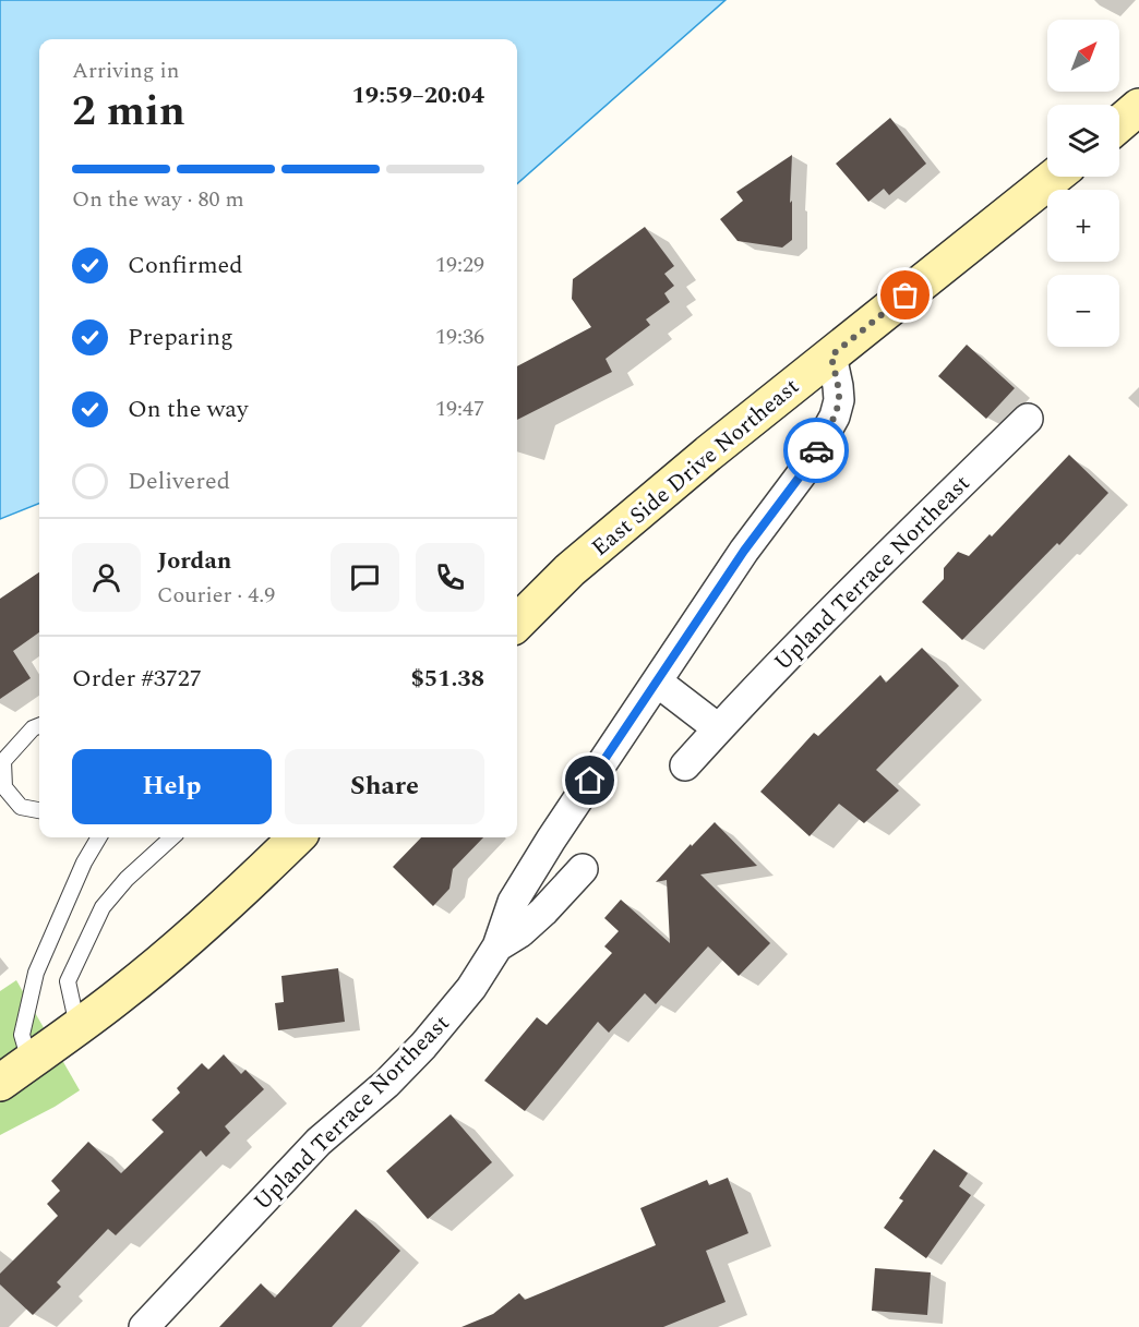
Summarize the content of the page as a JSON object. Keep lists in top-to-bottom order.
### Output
{
  "streets": {
    "main road": ["East Side Drive Northeast"],
    "street": ["Upland Terrace Northeast"]
  },
  "north": "top right",
  "page": {
    "map_buttons": ["+", "−"],
    "heading": ["2 min", "Arriving in", "19:59–20:04"],
    "panel": [
      "Jordan",
      "Courier · 4.9",
      "Order #3727",
      "$51.38"
    ],
    "bar": "On the way · 80 m",
    "list": [
      ["Confirmed", "19:29"],
      ["Preparing", "19:36"],
      ["On the way", "19:47"],
      "Delivered"
    ],
    "buttons": ["Help", "Share"]
  }
}
